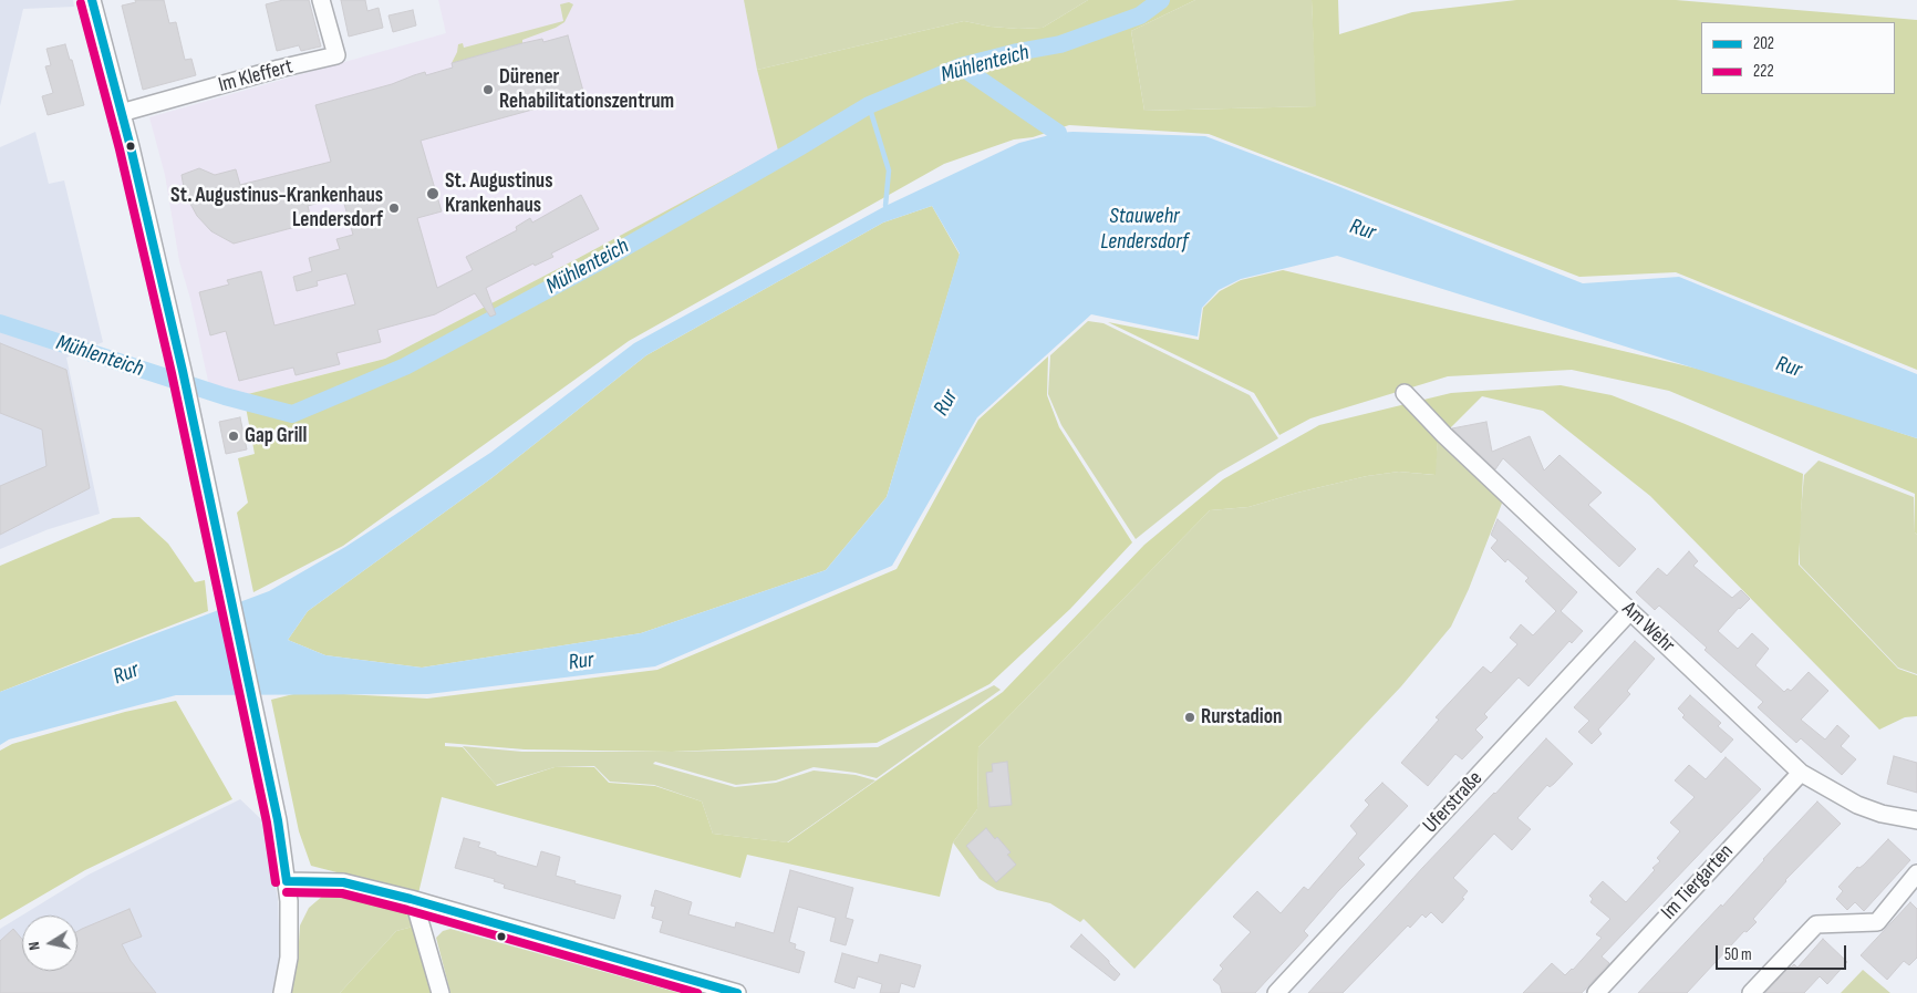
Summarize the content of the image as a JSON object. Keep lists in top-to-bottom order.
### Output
{
  "streets": {
    "street": [
      "Im Kleffert",
      "Am Wehr",
      "Uferstraße",
      "Im Tiergarten"
    ]
  },
  "crossings": [
    ["Am Wehr", "Uferstraße"],
    ["Am Wehr", "Im Tiergarten"]
  ],
  "water": ["Mühlenteich", "Stauwehr Lendersdorf", "Rur"],
  "places": [
    "Dürener Rehabilitationszentrum",
    "St. Augustinus Krankenhaus",
    "St. Augustinus-Krankenhaus Lendersdorf",
    "Gap Grill",
    "Rurstadion"
  ],
  "lines": ["transit line 202", "transit line 222"],
  "legend": ["202", "222"],
  "scale_bar": "50 m",
  "north": "left"
}
